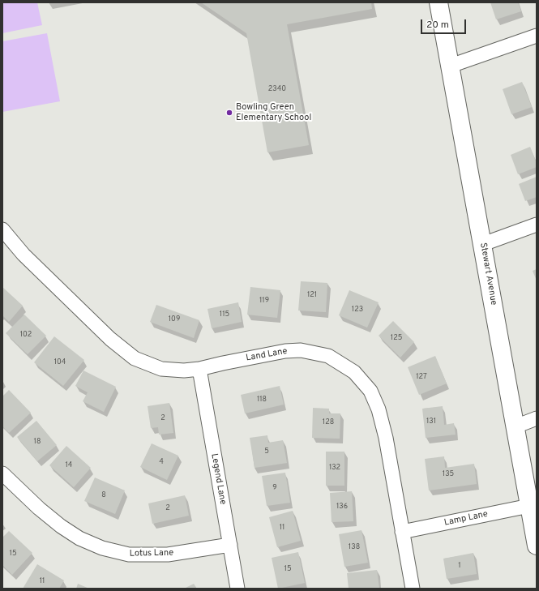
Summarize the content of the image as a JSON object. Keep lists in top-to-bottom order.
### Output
{
  "streets": {
    "street": [
      "Stewart Avenue",
      "Land Lane",
      "Legend Lane",
      "Lamp Lane",
      "Lotus Lane"
    ]
  },
  "crossings": [
    ["Stewart Avenue", "Lamp Lane"],
    ["Land Lane", "Legend Lane"],
    ["Land Lane", "Lamp Lane"],
    ["Legend Lane", "Lotus Lane"]
  ],
  "places": ["Bowling Green Elementary School"],
  "house_numbers": [
    "2340",
    "121",
    "119",
    "123",
    "115",
    "109",
    "102",
    "125",
    "104",
    "127",
    "118",
    "2",
    "131",
    "128",
    "18",
    "5",
    "4",
    "14",
    "132",
    "135",
    "9",
    "8",
    "136",
    "2",
    "11",
    "138",
    "15",
    "1",
    "15",
    "11"
  ],
  "scale_bar": "20 m"
}
